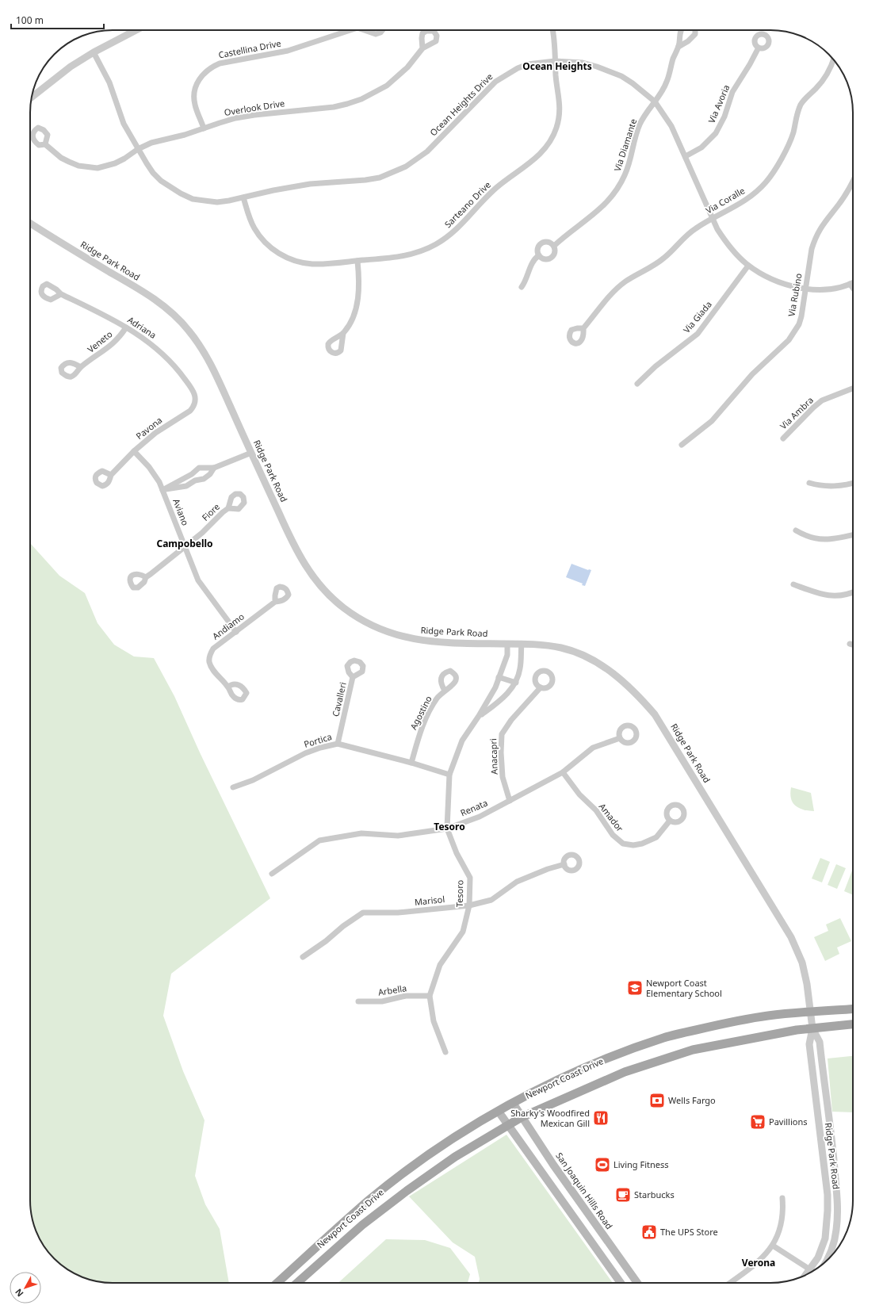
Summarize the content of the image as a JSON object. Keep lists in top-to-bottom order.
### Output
{
  "streets": {
    "main road": ["Newport Coast Drive", "San Joaquin Hills Road"],
    "street": [
      "Castellina Drive",
      "Via Avoria",
      "Ocean Heights Drive",
      "Overlook Drive",
      "Via Diamante",
      "Via Coralle",
      "Sarteano Drive",
      "Ridge Park Road",
      "Via Rubino",
      "Via Giada",
      "Adriana",
      "Veneto",
      "Via Ambra",
      "Pavona",
      "Aviano",
      "Fiore",
      "Andiamo",
      "Cavalleri",
      "Agostino",
      "Portica",
      "Anacapri",
      "Renata",
      "Amador",
      "Tesoro",
      "Marisol",
      "Arbella"
    ]
  },
  "crossings": [
    ["Castellina Drive", "Overlook Drive"],
    ["Via Avoria", "Ocean Heights Drive"],
    ["Ocean Heights Drive", "Overlook Drive"],
    ["Ocean Heights Drive", "Via Diamante"],
    ["Ocean Heights Drive", "Via Coralle"],
    ["Ocean Heights Drive", "Sarteano Drive"],
    ["Ocean Heights Drive", "Via Rubino"],
    ["Ocean Heights Drive", "Via Giada"],
    ["Ridge Park Road", "Tesoro"],
    ["Ridge Park Road", "Newport Coast Drive"],
    ["Adriana", "Veneto"],
    ["Adriana", "Pavona"],
    ["Pavona", "Aviano"],
    ["Aviano", "Fiore"],
    ["Aviano", "Andiamo"],
    ["Cavalleri", "Portica"],
    ["Agostino", "Portica"],
    ["Portica", "Tesoro"],
    ["Anacapri", "Renata"],
    ["Renata", "Amador"],
    ["Renata", "Tesoro"],
    ["Tesoro", "Marisol"],
    ["Tesoro", "Arbella"],
    ["Newport Coast Drive", "San Joaquin Hills Road"]
  ],
  "districts": [
    "Ocean Heights",
    "Campobello",
    "Tesoro",
    "Verona"
  ],
  "places": {
    "school or university": ["Newport Coast Elementary School"],
    "bank": ["Wells Fargo"],
    "restaurant": ["Sharky's Woodfired Mexican Gill"],
    "supermarket": ["Pavillions"],
    "sports": ["Living Fitness"],
    "cafe": ["Starbucks"],
    "public building": ["The UPS Store"]
  },
  "scale_bar": "100 m",
  "north": "bottom left"
}
